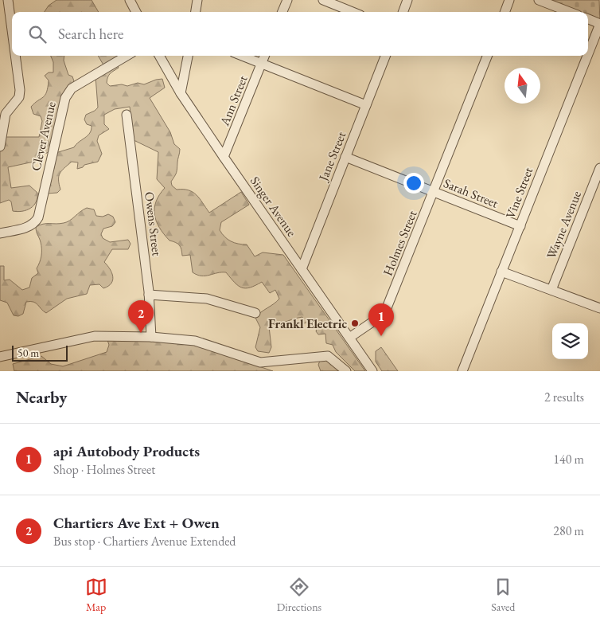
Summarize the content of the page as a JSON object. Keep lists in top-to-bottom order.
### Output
{
  "streets": {
    "street": [
      "Ann Street",
      "Clever Avenue",
      "Jane Street",
      "Sarah Street",
      "Vine Street",
      "Singer Avenue",
      "Owens Street",
      "Wayne Avenue",
      "Holmes Street"
    ]
  },
  "crossings": [
    ["Ann Street", "Singer Avenue"],
    ["Jane Street", "Sarah Street"],
    ["Jane Street", "Singer Avenue"],
    ["Sarah Street", "Vine Street"],
    ["Sarah Street", "Holmes Street"],
    ["Singer Avenue", "Holmes Street"]
  ],
  "places": ["Frankl Electric"],
  "scale_bar": "50 m",
  "north": "top",
  "page": {
    "search": "Search here",
    "pins": ["2", "1"],
    "scale": "50 m",
    "heading": ["Nearby", "2 results"],
    "list": [
      {
        "mark": "1",
        "name": "api Autobody Products",
        "note": "Shop · Holmes Street",
        "value": "140 m"
      },
      {
        "mark": "2",
        "name": "Chartiers Ave Ext + Owen",
        "note": "Bus stop · Chartiers Avenue Extended",
        "value": "280 m"
      }
    ],
    "nav": ["Map", "Directions", "Saved"]
  }
}
